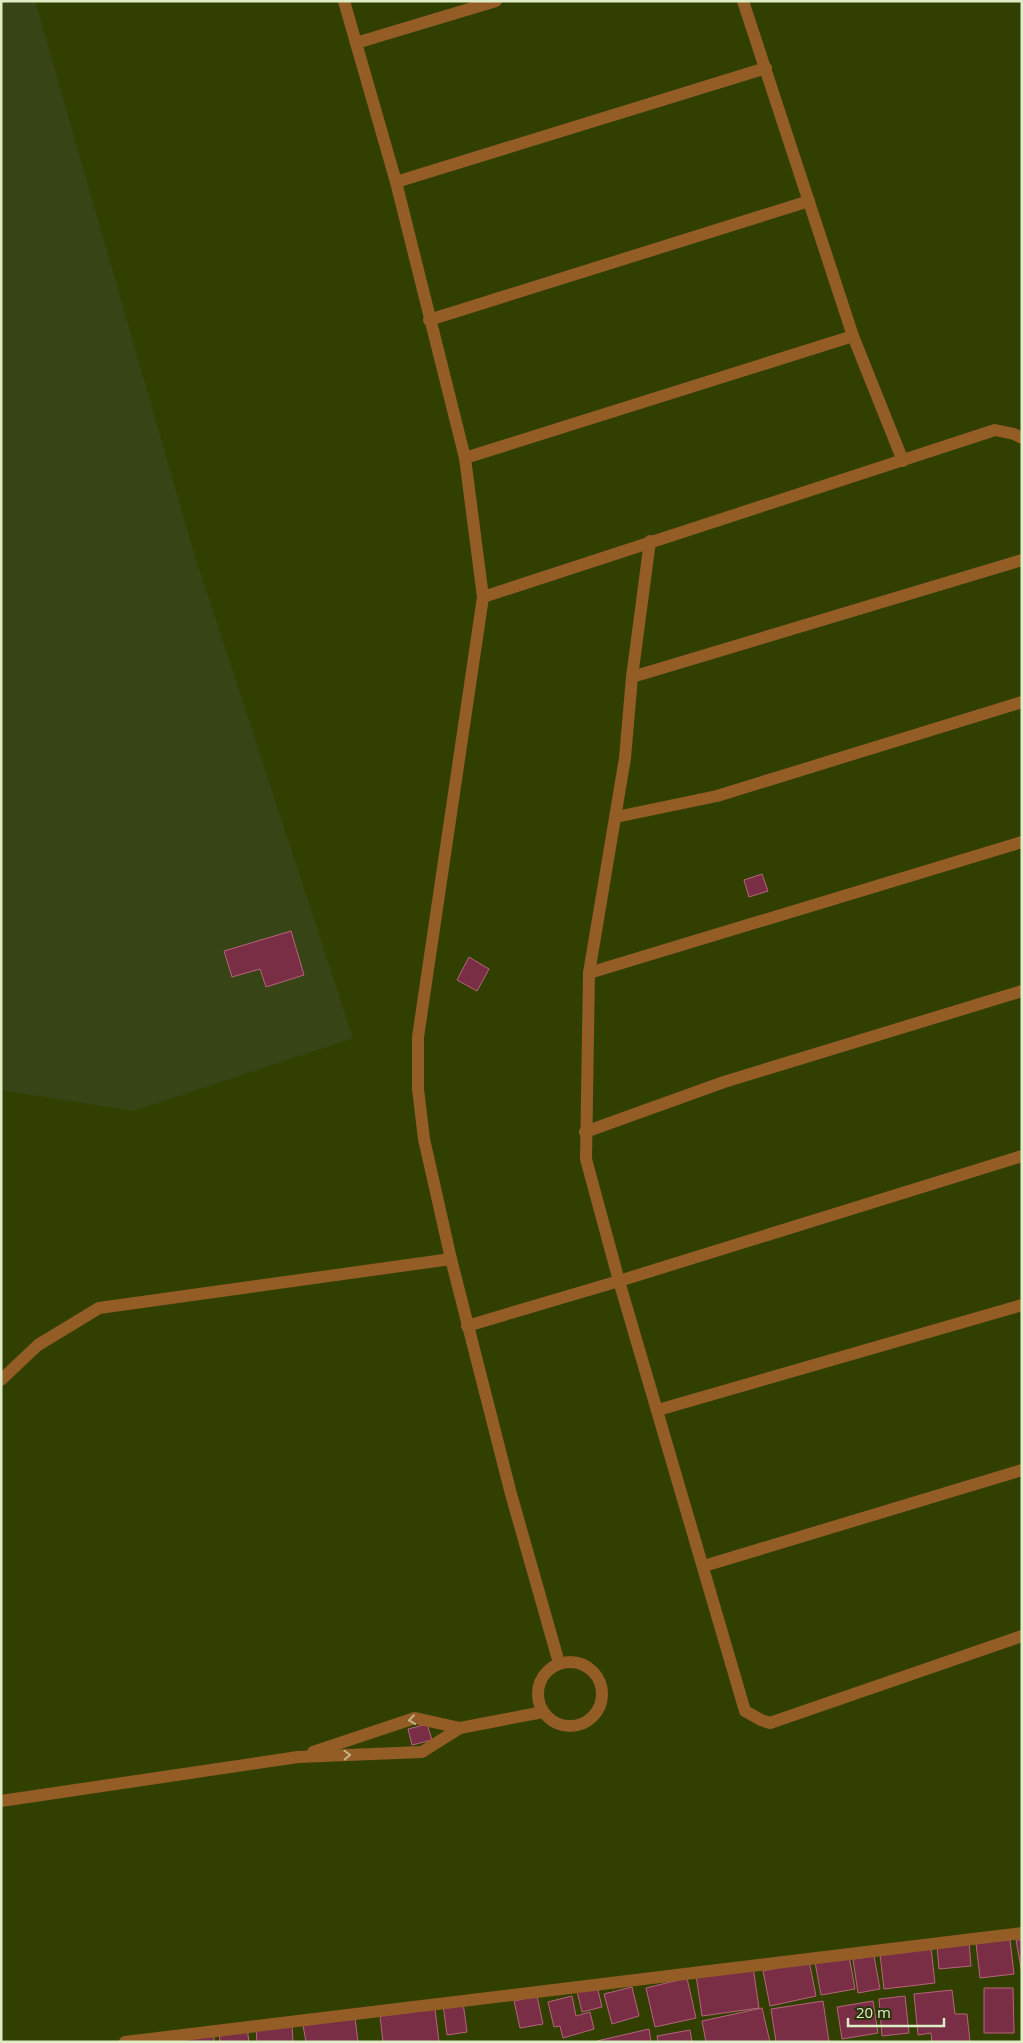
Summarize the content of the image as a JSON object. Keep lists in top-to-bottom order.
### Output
{
  "scale_bar": "20 m"
}
